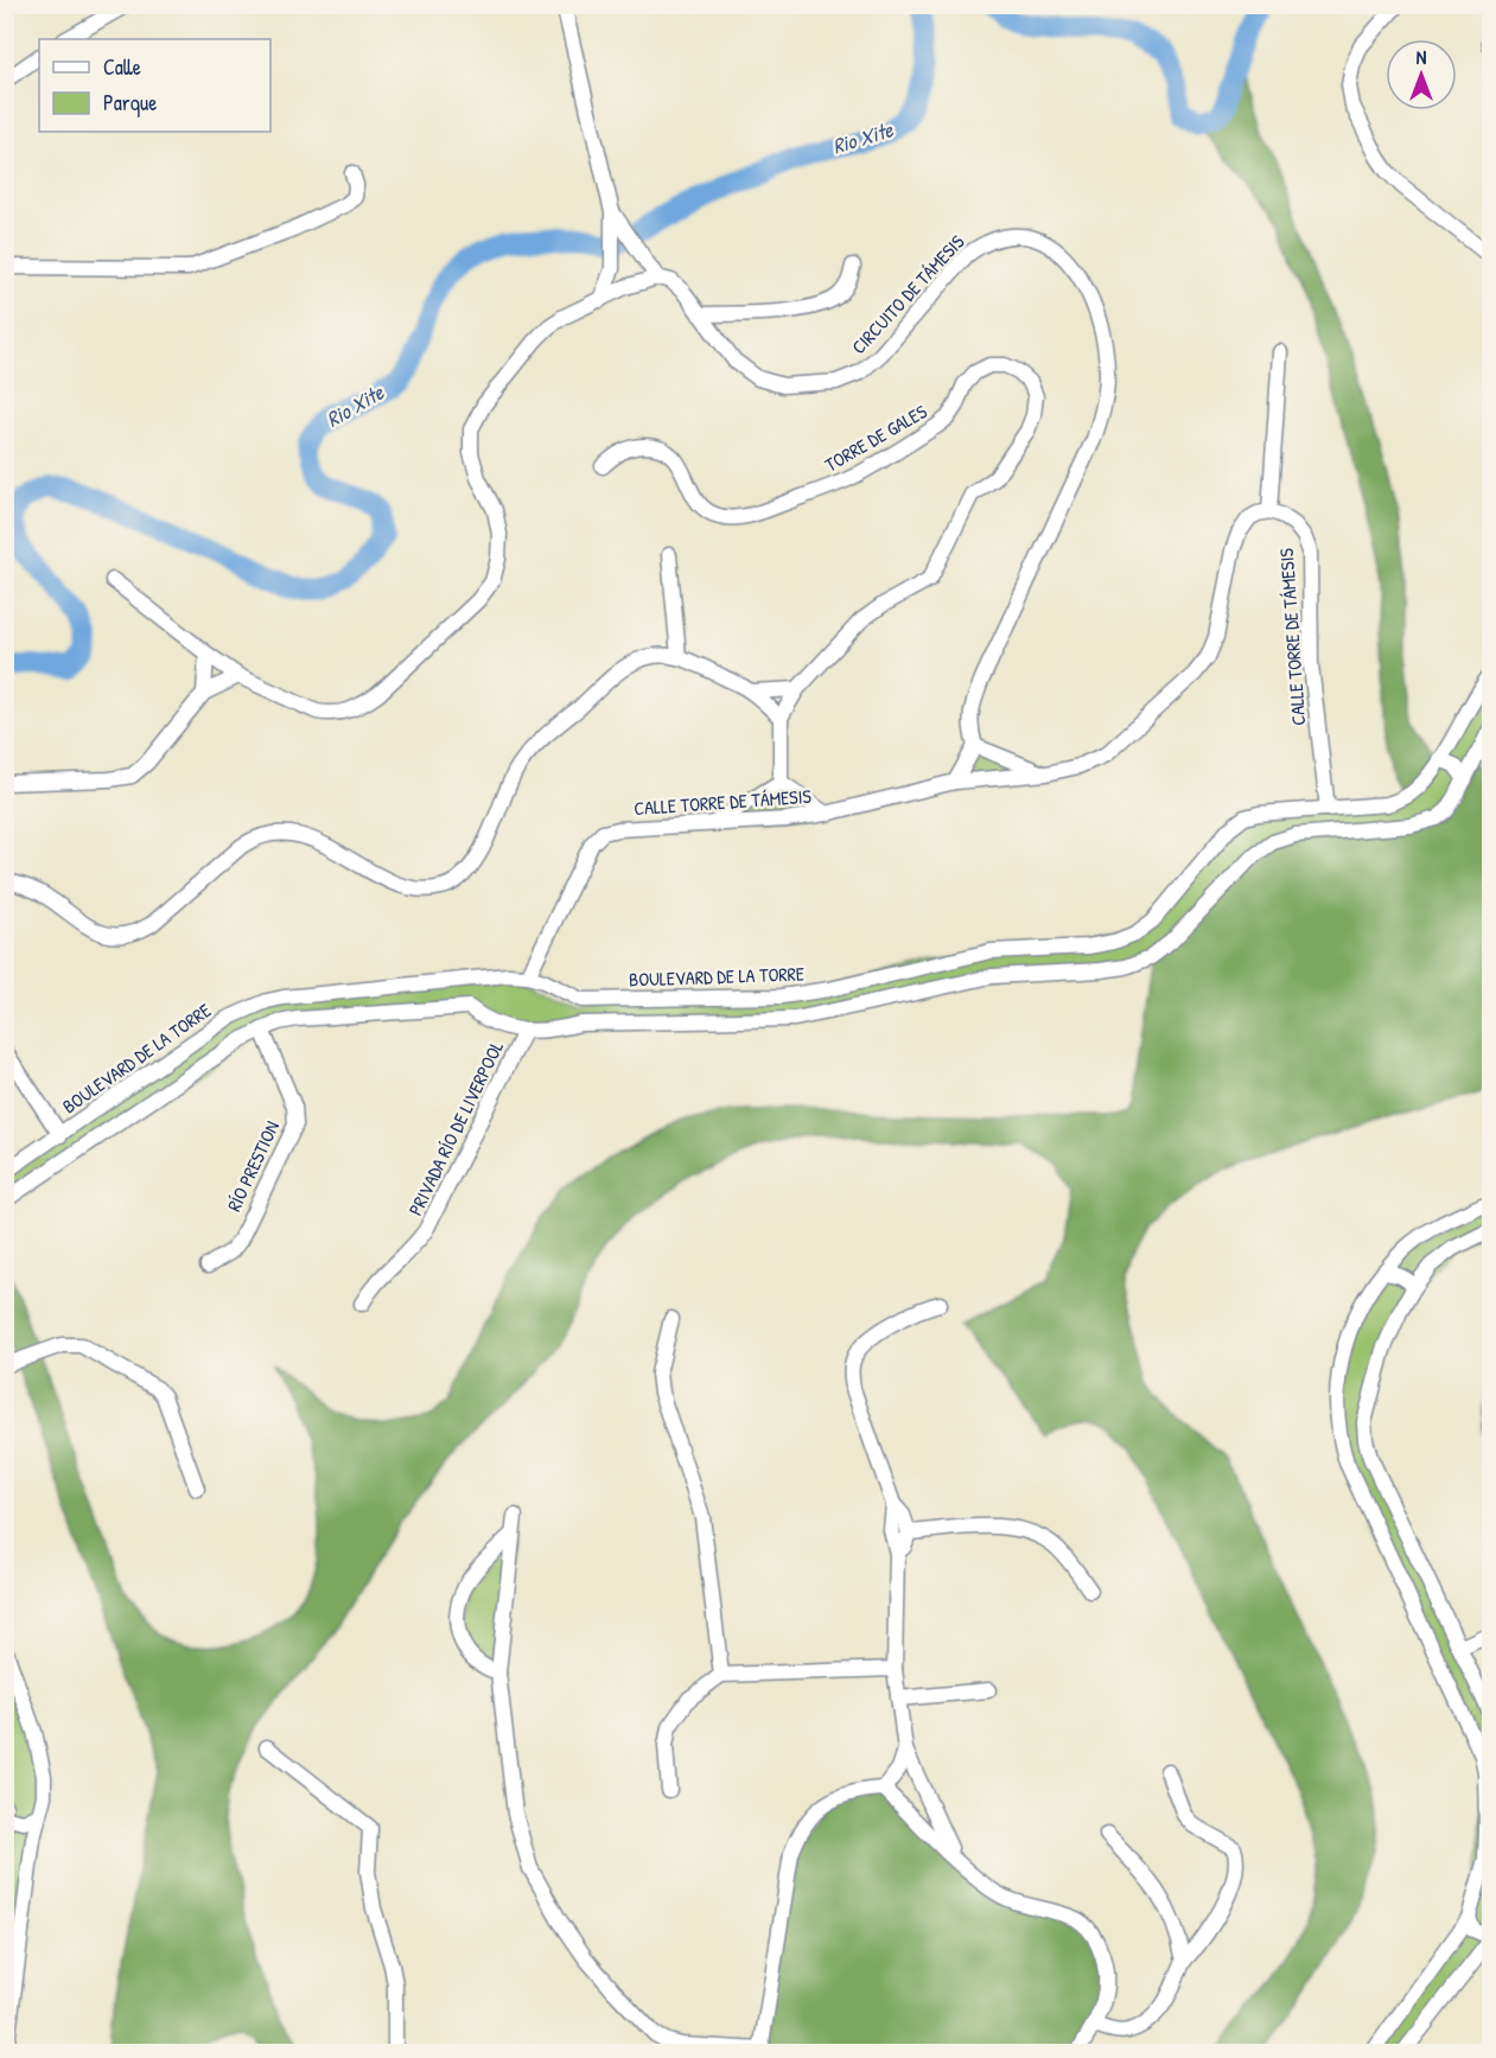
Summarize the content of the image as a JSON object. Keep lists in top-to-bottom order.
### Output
{
  "streets": {
    "street": [
      "CIRCUITO DE TÁMESIS",
      "TORRE DE GALES",
      "CALLE TORRE DE TÁMESIS",
      "BOULEVARD DE LA TORRE",
      "PRIVADA RÍO DE LIVERPOOL",
      "RÍO PRESTION"
    ]
  },
  "crossings": [
    ["CALLE TORRE DE TÁMESIS", "BOULEVARD DE LA TORRE"]
  ],
  "water": ["Rio Xite"],
  "legend": ["Calle", "Parque"],
  "north": "top"
}
